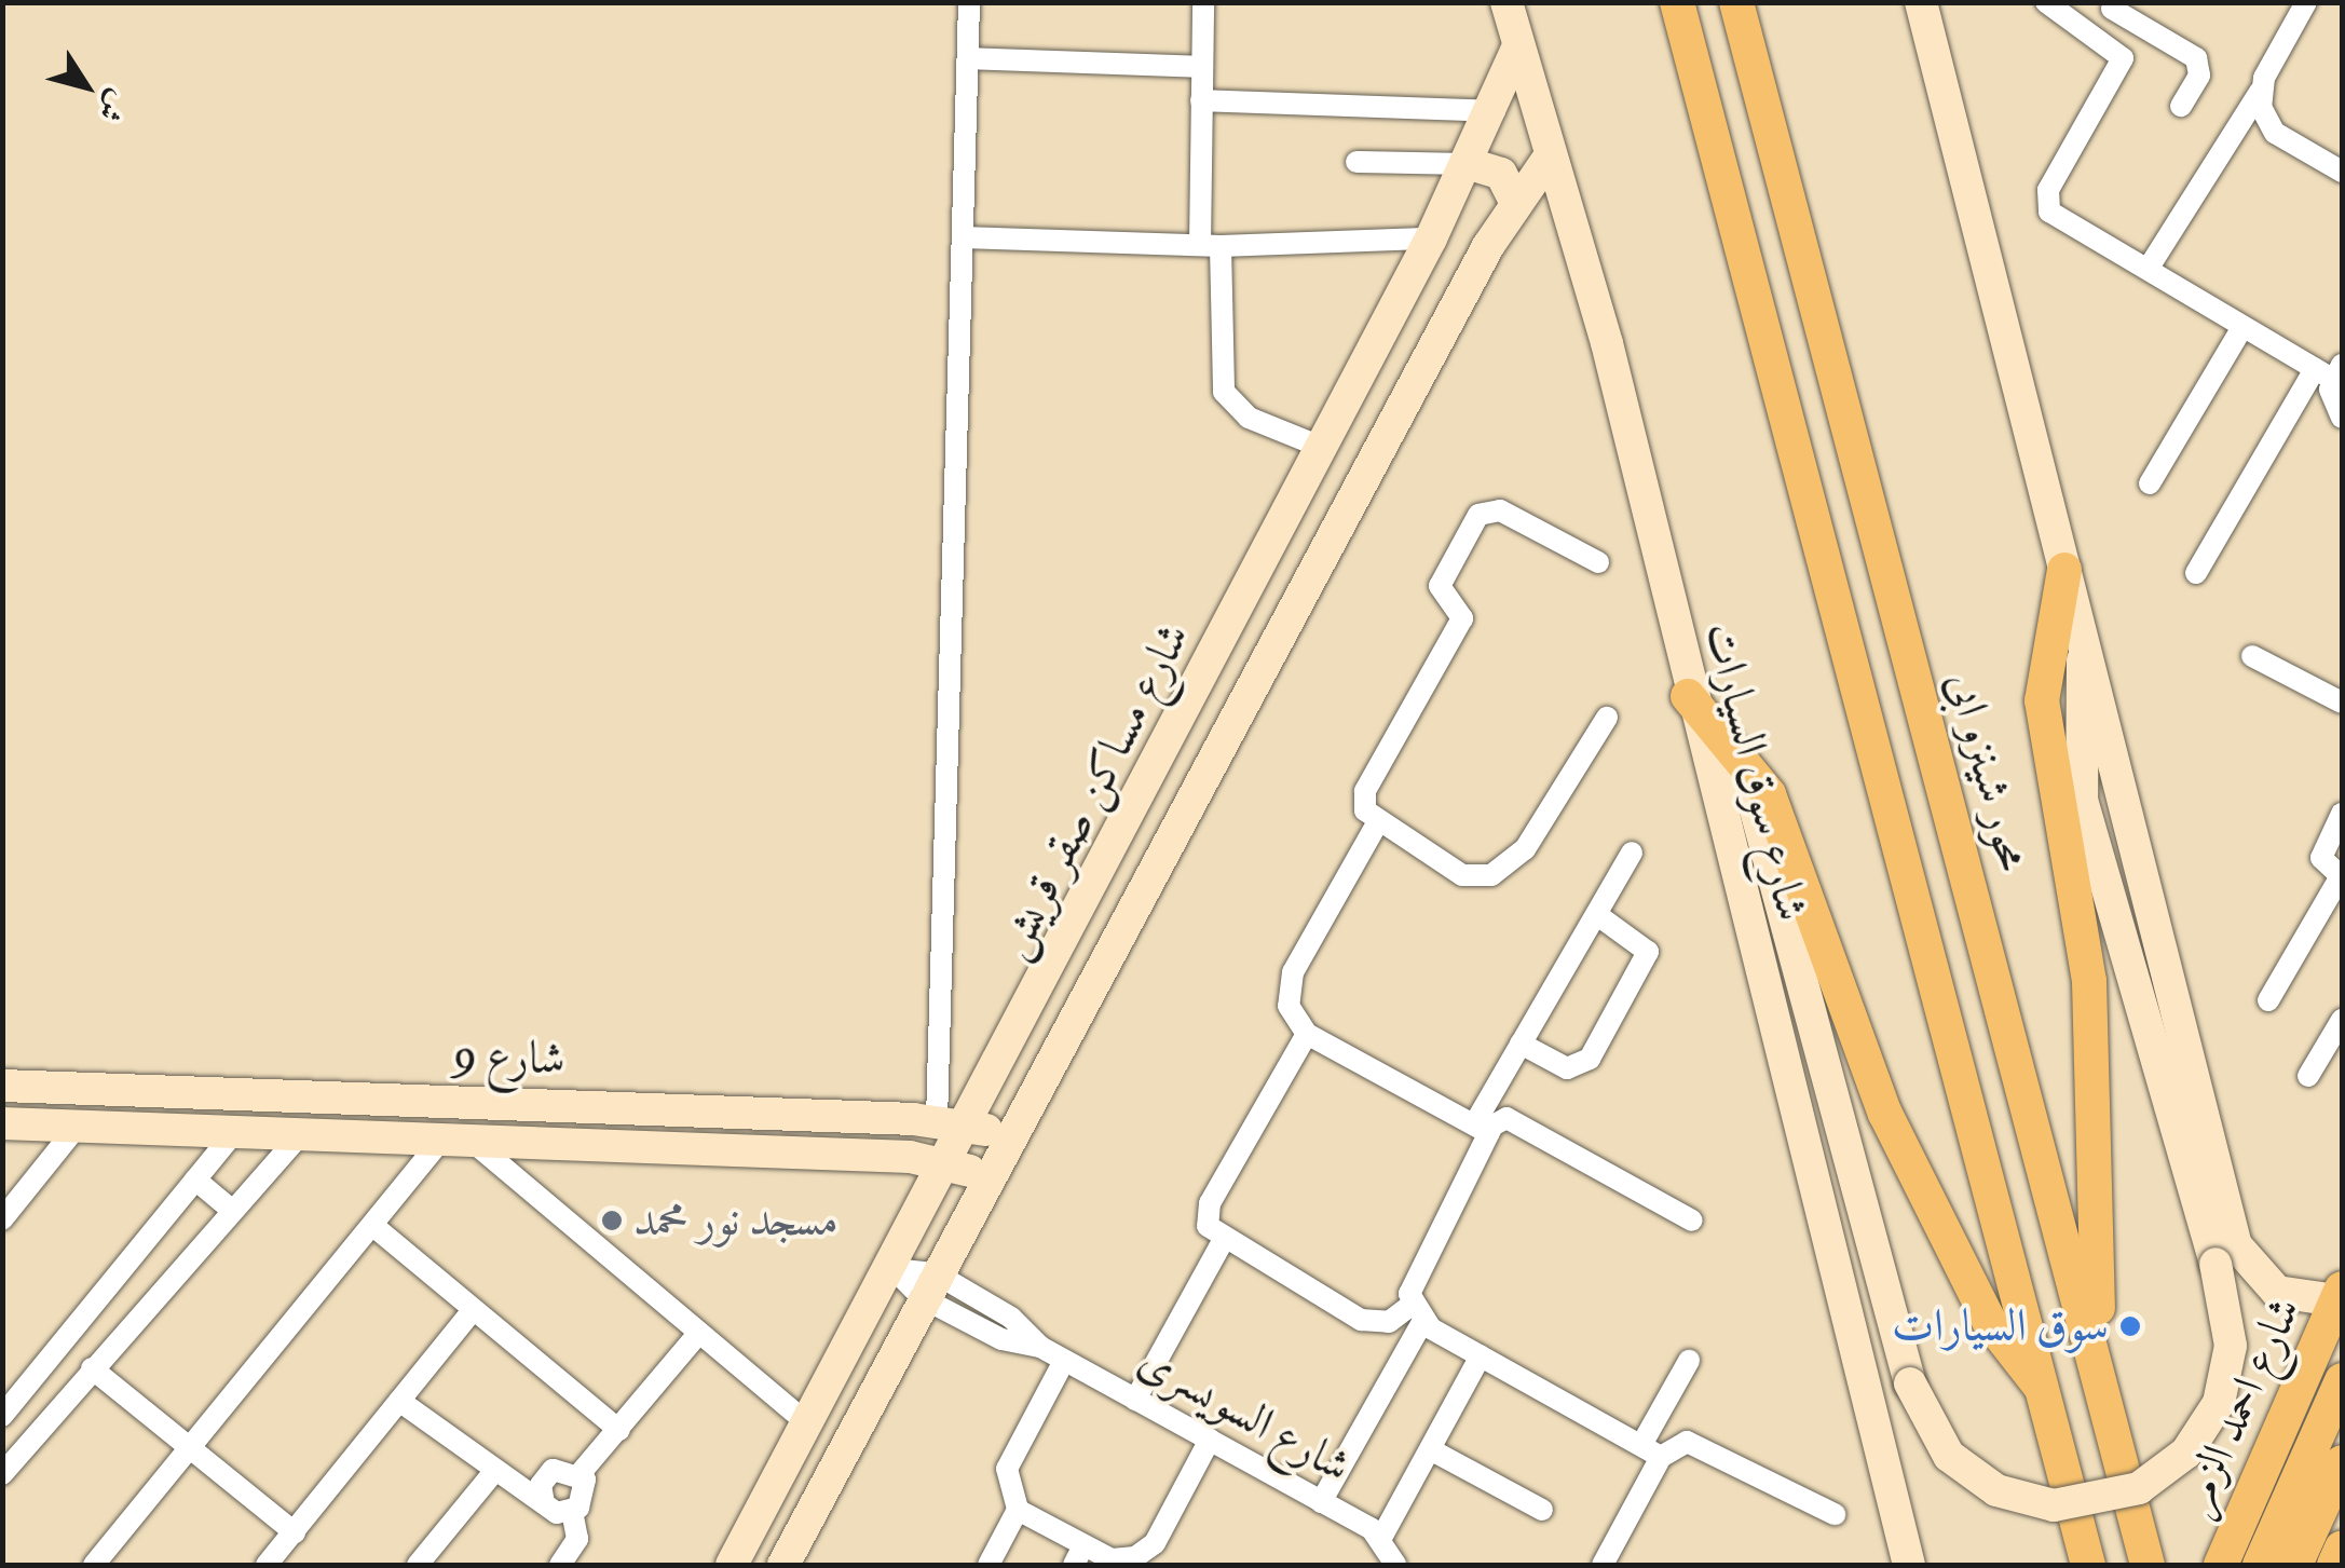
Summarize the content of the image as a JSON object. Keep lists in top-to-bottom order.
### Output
{
  "streets": {
    "main road": ["محور شينزو ابى", "شارع احمد الزمر"],
    "street": [
      "شارع سوق السيارات",
      "شارع مساكن صقر قريش",
      "شارع 9",
      "شارع السويسرى"
    ]
  },
  "crossings": [
    ["شارع سوق السيارات", "شارع مساكن صقر قريش"],
    ["شارع مساكن صقر قريش", "شارع 9"],
    ["شارع مساكن صقر قريش", "شارع السويسرى"]
  ],
  "places": ["مسجد نور محمد", "سوق السيارات"],
  "north": "bottom right"
}
